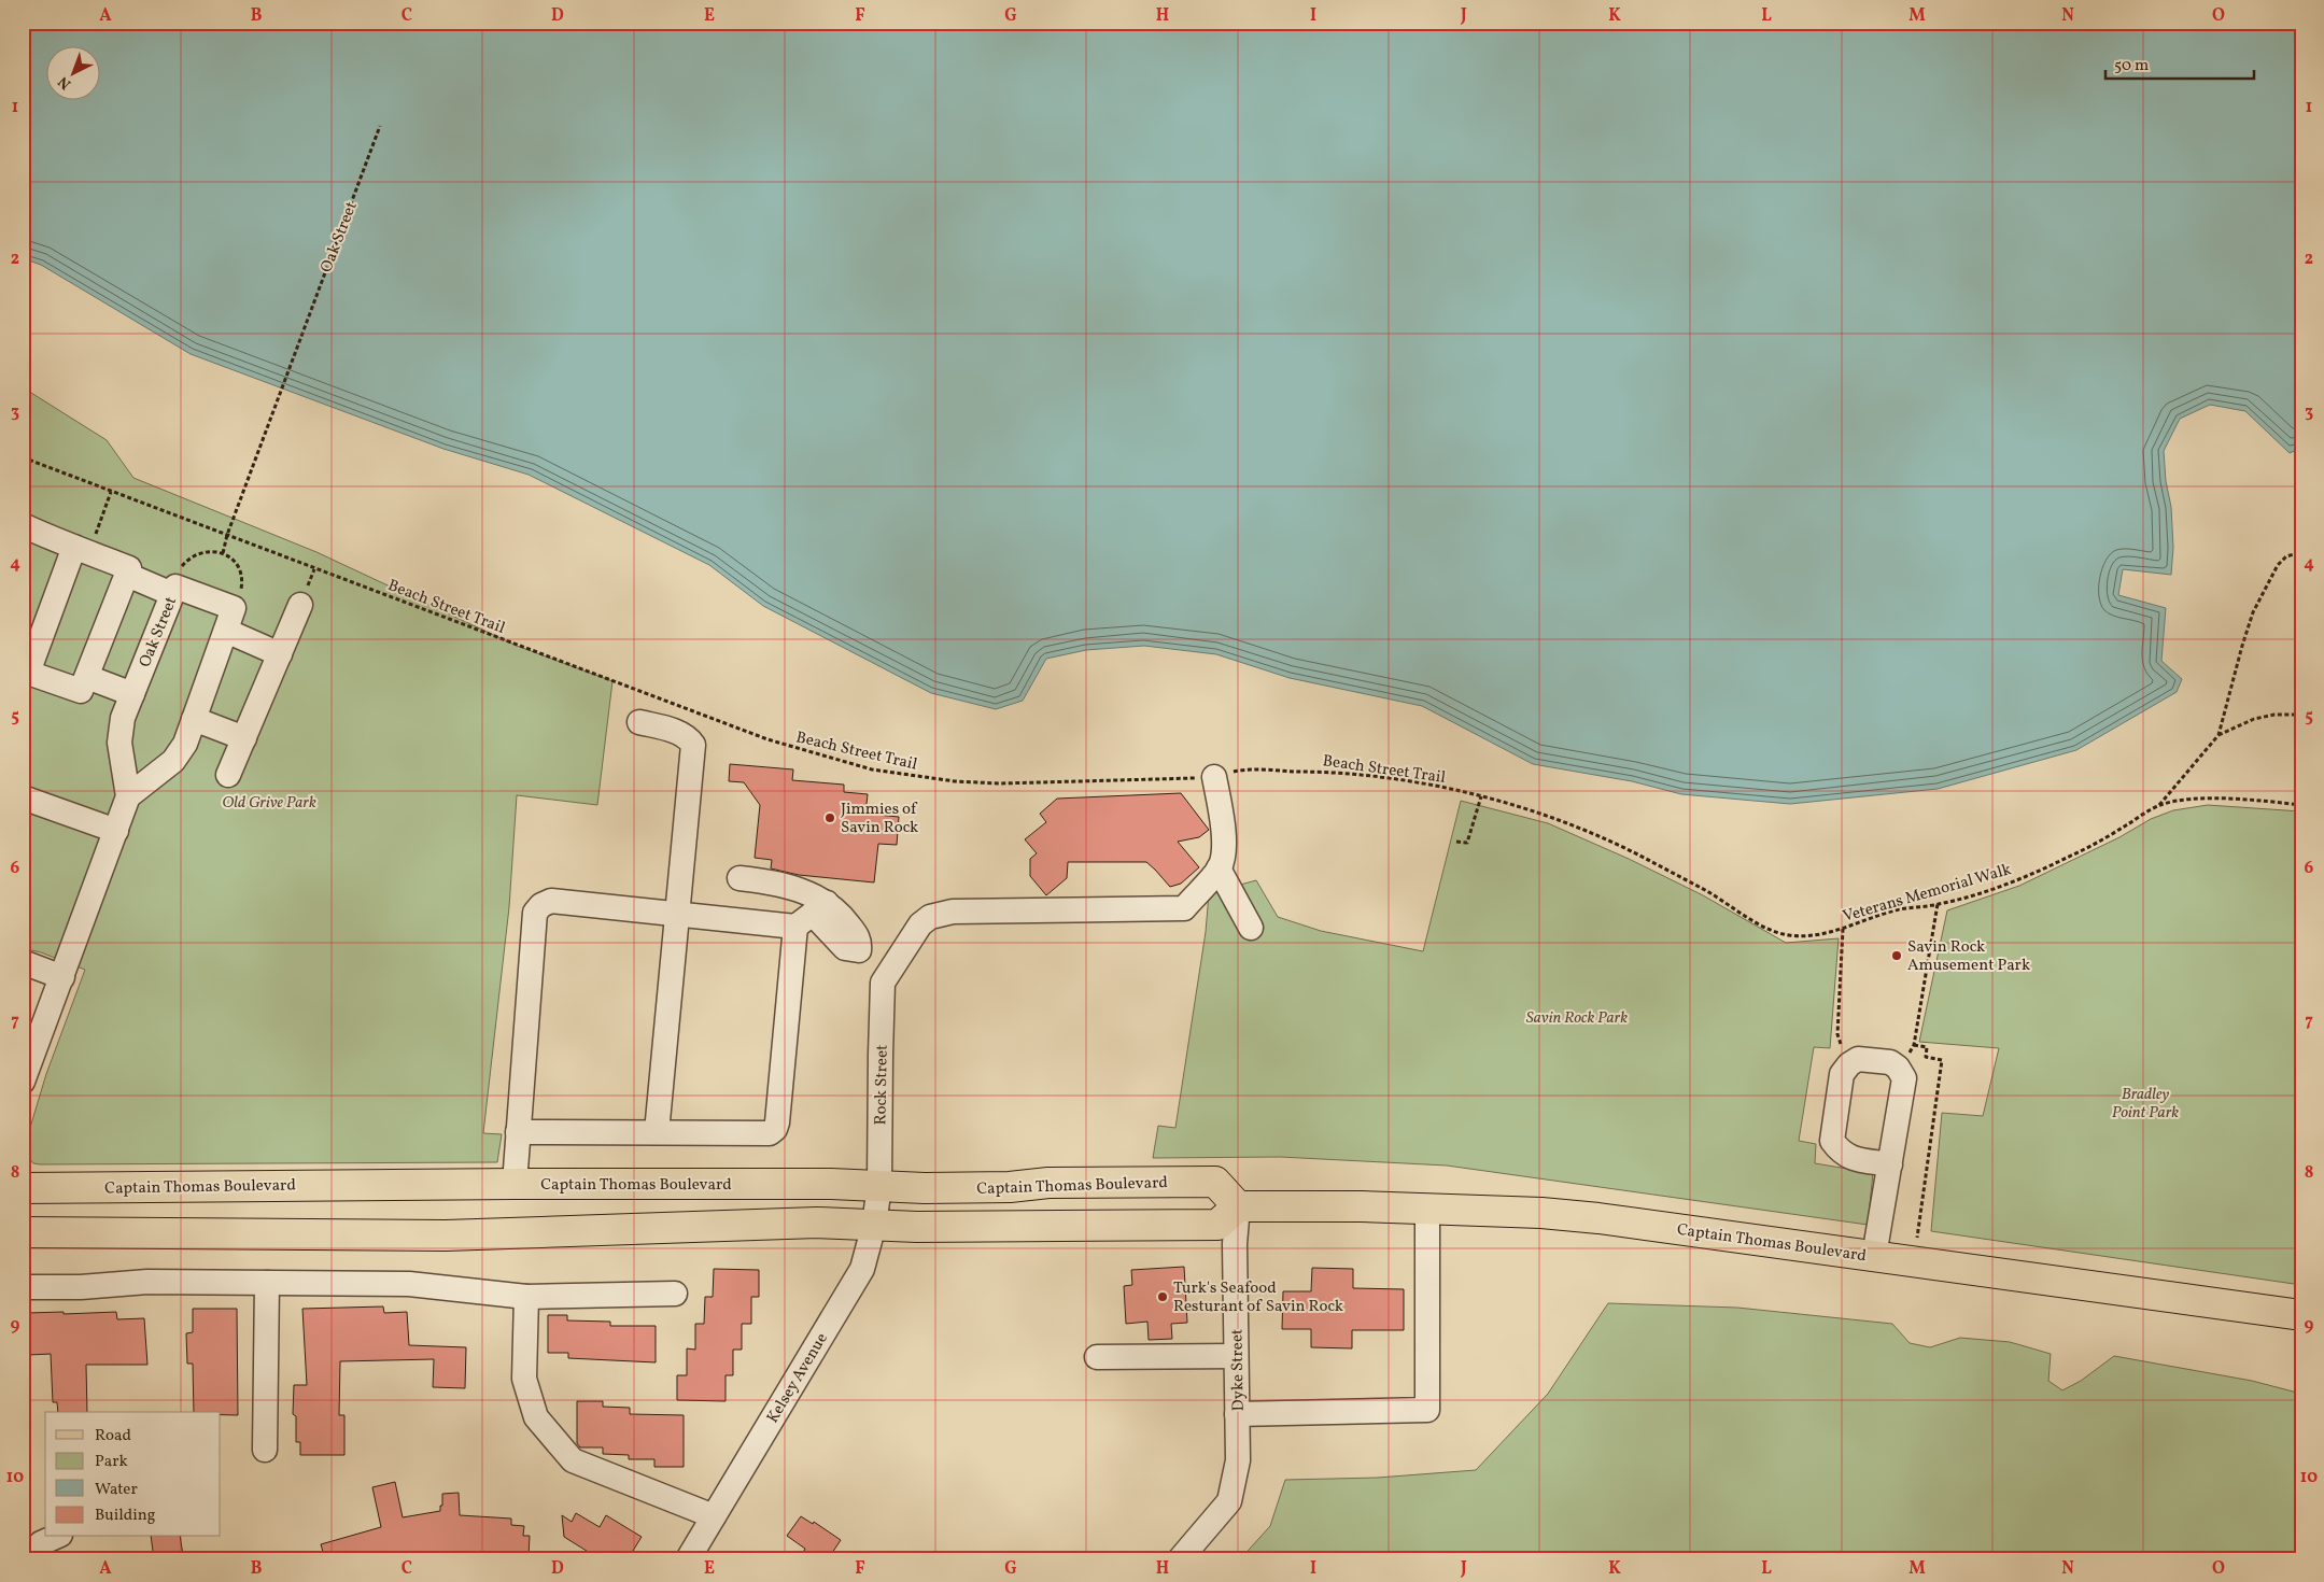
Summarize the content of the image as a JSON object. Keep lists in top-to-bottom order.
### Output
{
  "streets": {
    "main road": ["Captain Thomas Boulevard"],
    "street": [
      "Oak Street",
      "Rock Street",
      "Dyke Street",
      "Kelsey Avenue"
    ],
    "path": ["Beach Street Trail", "Veterans Memorial Walk"]
  },
  "crossings": [
    ["Oak Street", "Beach Street Trail"],
    ["Beach Street Trail", "Veterans Memorial Walk"],
    ["Rock Street", "Captain Thomas Boulevard"],
    ["Rock Street", "Kelsey Avenue"],
    ["Captain Thomas Boulevard", "Dyke Street"],
    ["Captain Thomas Boulevard", "Kelsey Avenue"]
  ],
  "parks": ["Old Grive Park", "Savin Rock Park", "Bradley Point Park"],
  "places": ["Jimmies of Savin Rock", "Savin Rock Amusement Park", "Turk's Seafood Resturant of Savin Rock"],
  "legend": [
    "Road",
    "Park",
    "Water",
    "Building"
  ],
  "scale_bar": "50 m",
  "north": "bottom left",
  "grid": {
    "columns": [
      "A",
      "B",
      "C",
      "D",
      "E",
      "F",
      "G",
      "H",
      "I",
      "J",
      "K",
      "L",
      "M",
      "N",
      "O"
    ],
    "rows": [
      "1",
      "2",
      "3",
      "4",
      "5",
      "6",
      "7",
      "8",
      "9",
      "10"
    ]
  }
}
